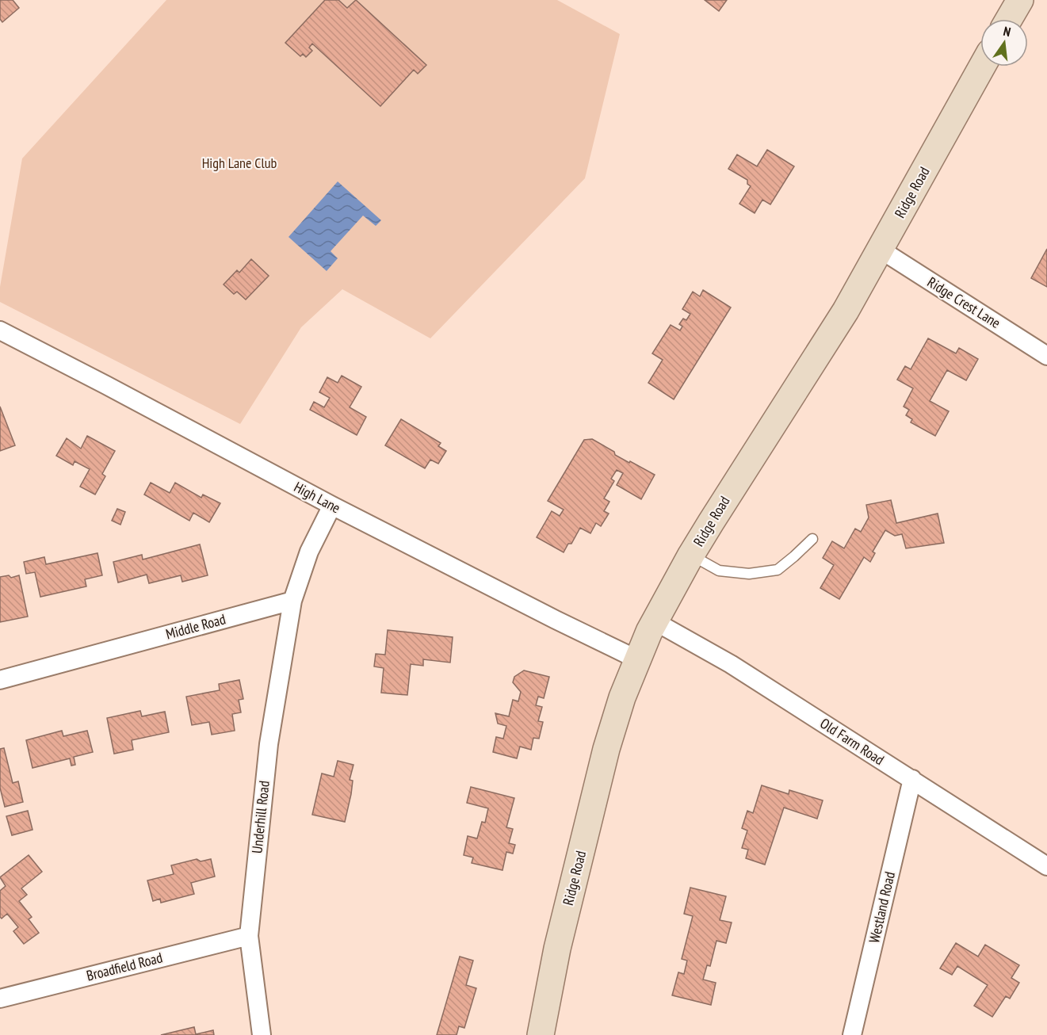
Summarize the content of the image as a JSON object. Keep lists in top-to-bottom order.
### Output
{
  "streets": {
    "main road": ["Ridge Road"],
    "street": [
      "Ridge Crest Lane",
      "High Lane",
      "Middle Road",
      "Old Farm Road",
      "Underhill Road",
      "Westland Road",
      "Broadfield Road"
    ]
  },
  "crossings": [
    ["Ridge Road", "Ridge Crest Lane"],
    ["Ridge Road", "High Lane"],
    ["Ridge Road", "Old Farm Road"],
    ["Middle Road", "Underhill Road"],
    ["Old Farm Road", "Westland Road"],
    ["Underhill Road", "Broadfield Road"]
  ],
  "parks": ["High Lane Club"],
  "north": "top"
}
